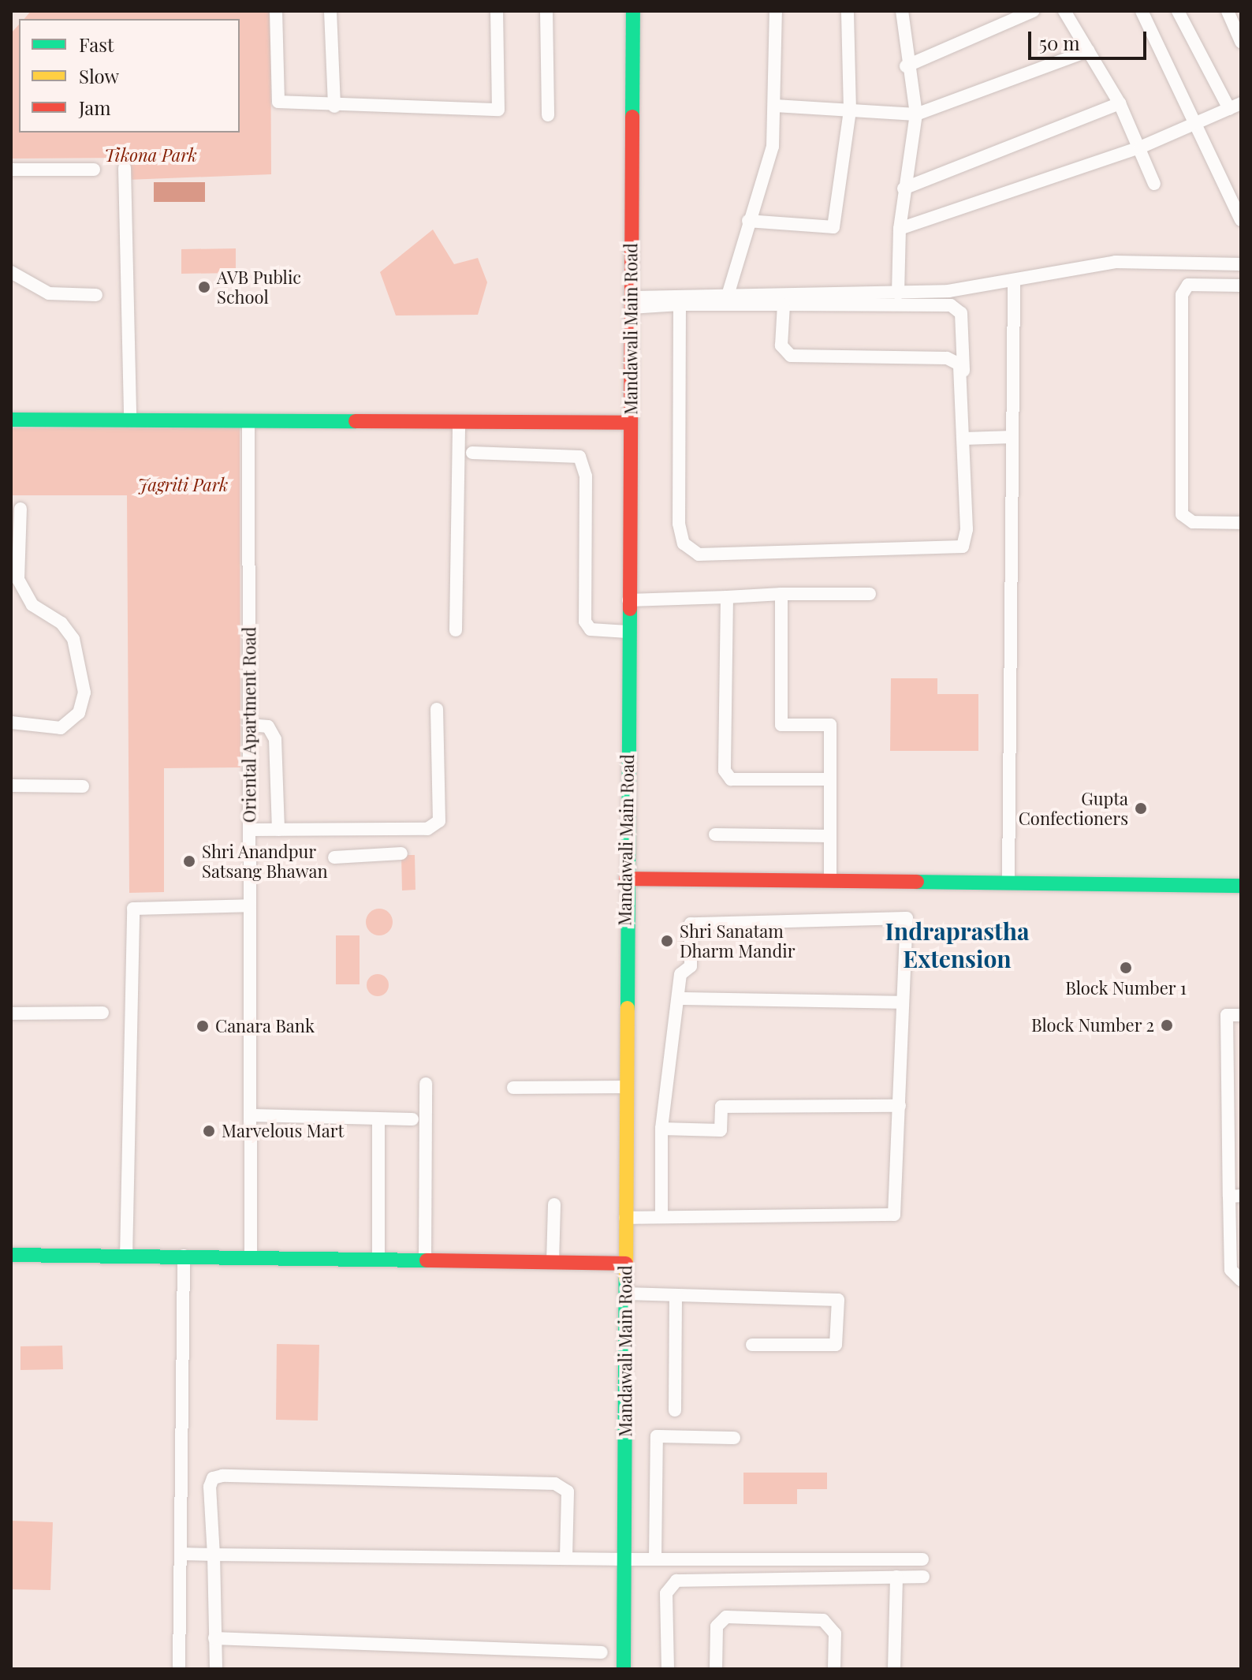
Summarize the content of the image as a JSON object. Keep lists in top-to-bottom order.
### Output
{
  "streets": {
    "street": ["Mandawali Main Road", "Oriental Apartment Road"]
  },
  "districts": ["Indraprastha Extension"],
  "parks": ["Tikona Park", "Jagriti Park"],
  "places": [
    "AVB Public School",
    "Gupta Confectioners",
    "Shri Anandpur Satsang Bhawan",
    "Shri Sanatam Dharm Mandir",
    "Block Number 1",
    "Block Number 2",
    "Canara Bank",
    "Marvelous Mart"
  ],
  "legend": ["Fast", "Slow", "Jam"],
  "scale_bar": "50 m"
}
